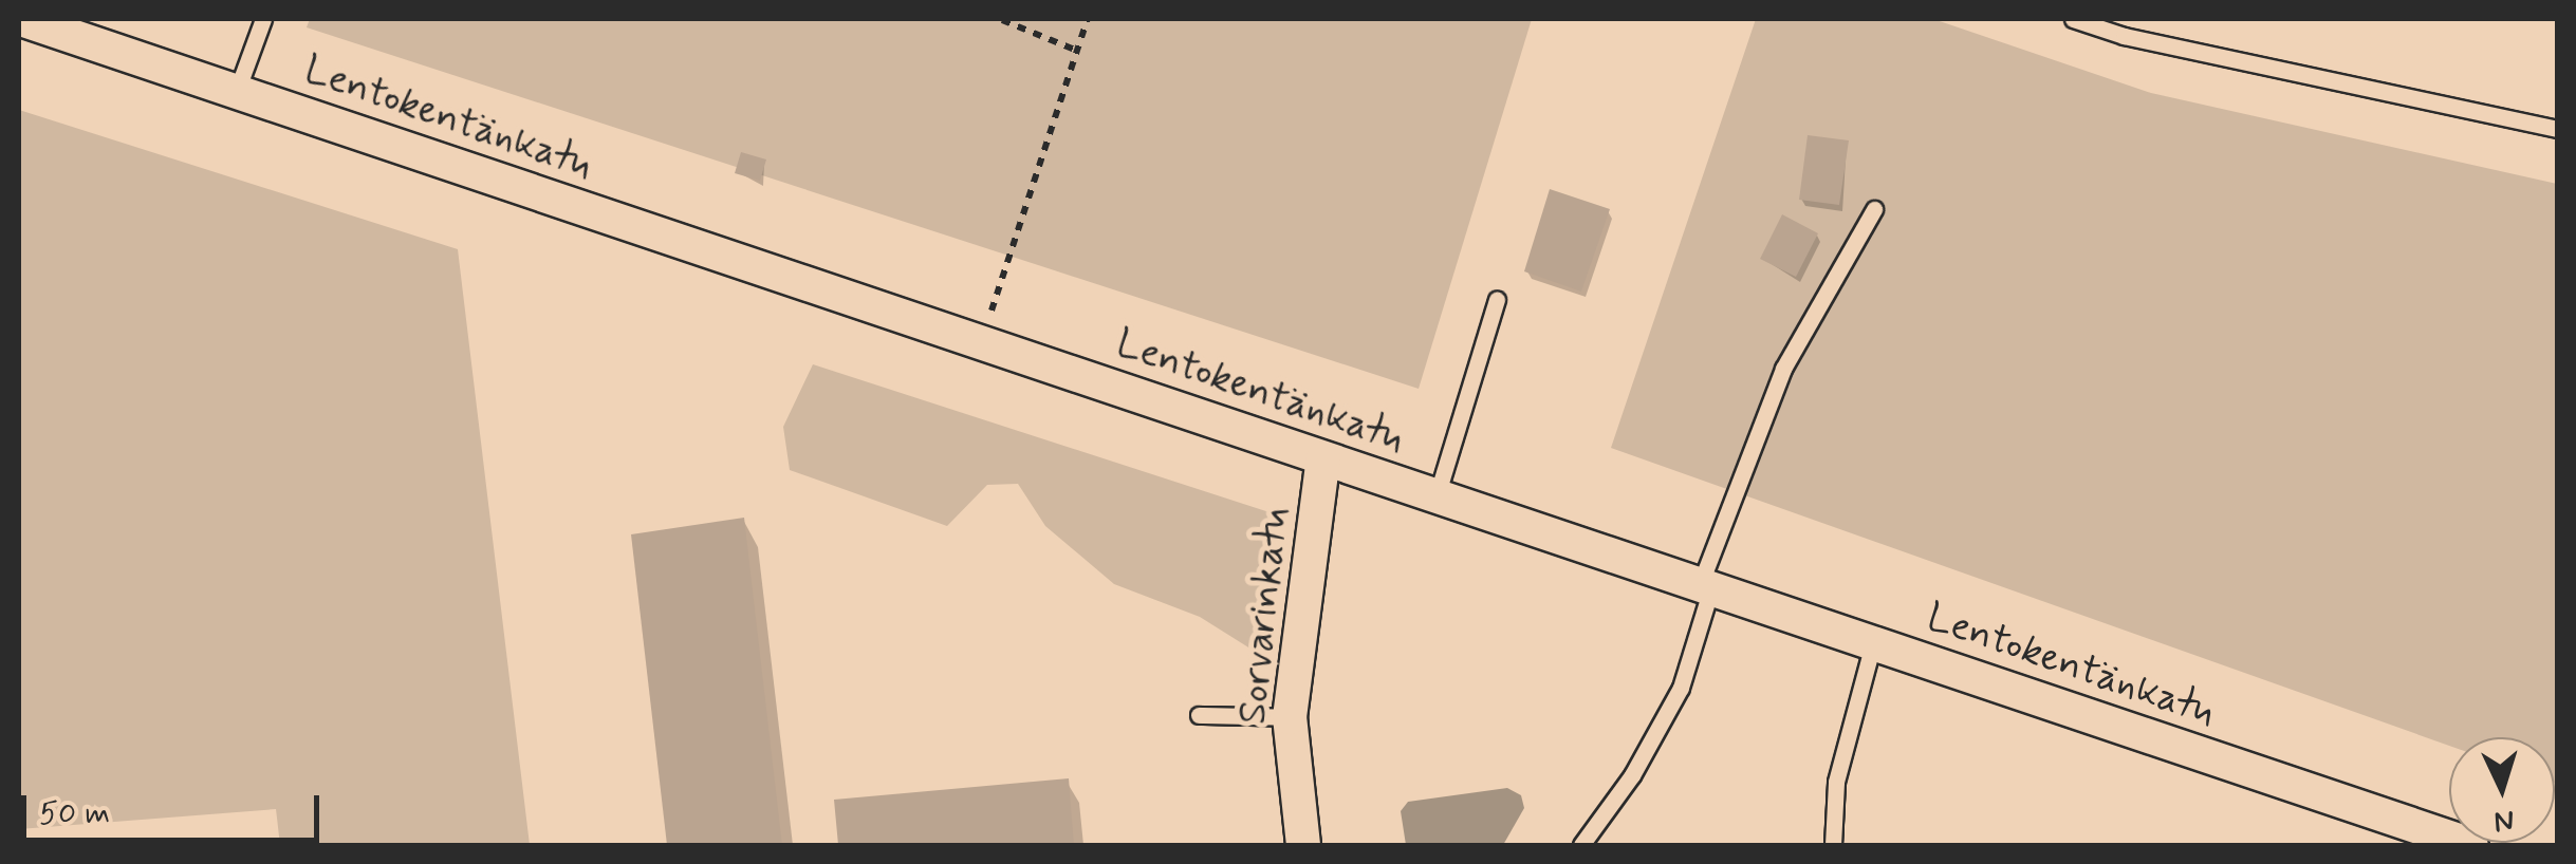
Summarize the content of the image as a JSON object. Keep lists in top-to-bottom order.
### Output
{
  "streets": {
    "street": ["Lentokentänkatu", "Sorvarinkatu"]
  },
  "crossings": [
    ["Lentokentänkatu", "Sorvarinkatu"]
  ],
  "scale_bar": "50 m",
  "north": "bottom"
}
